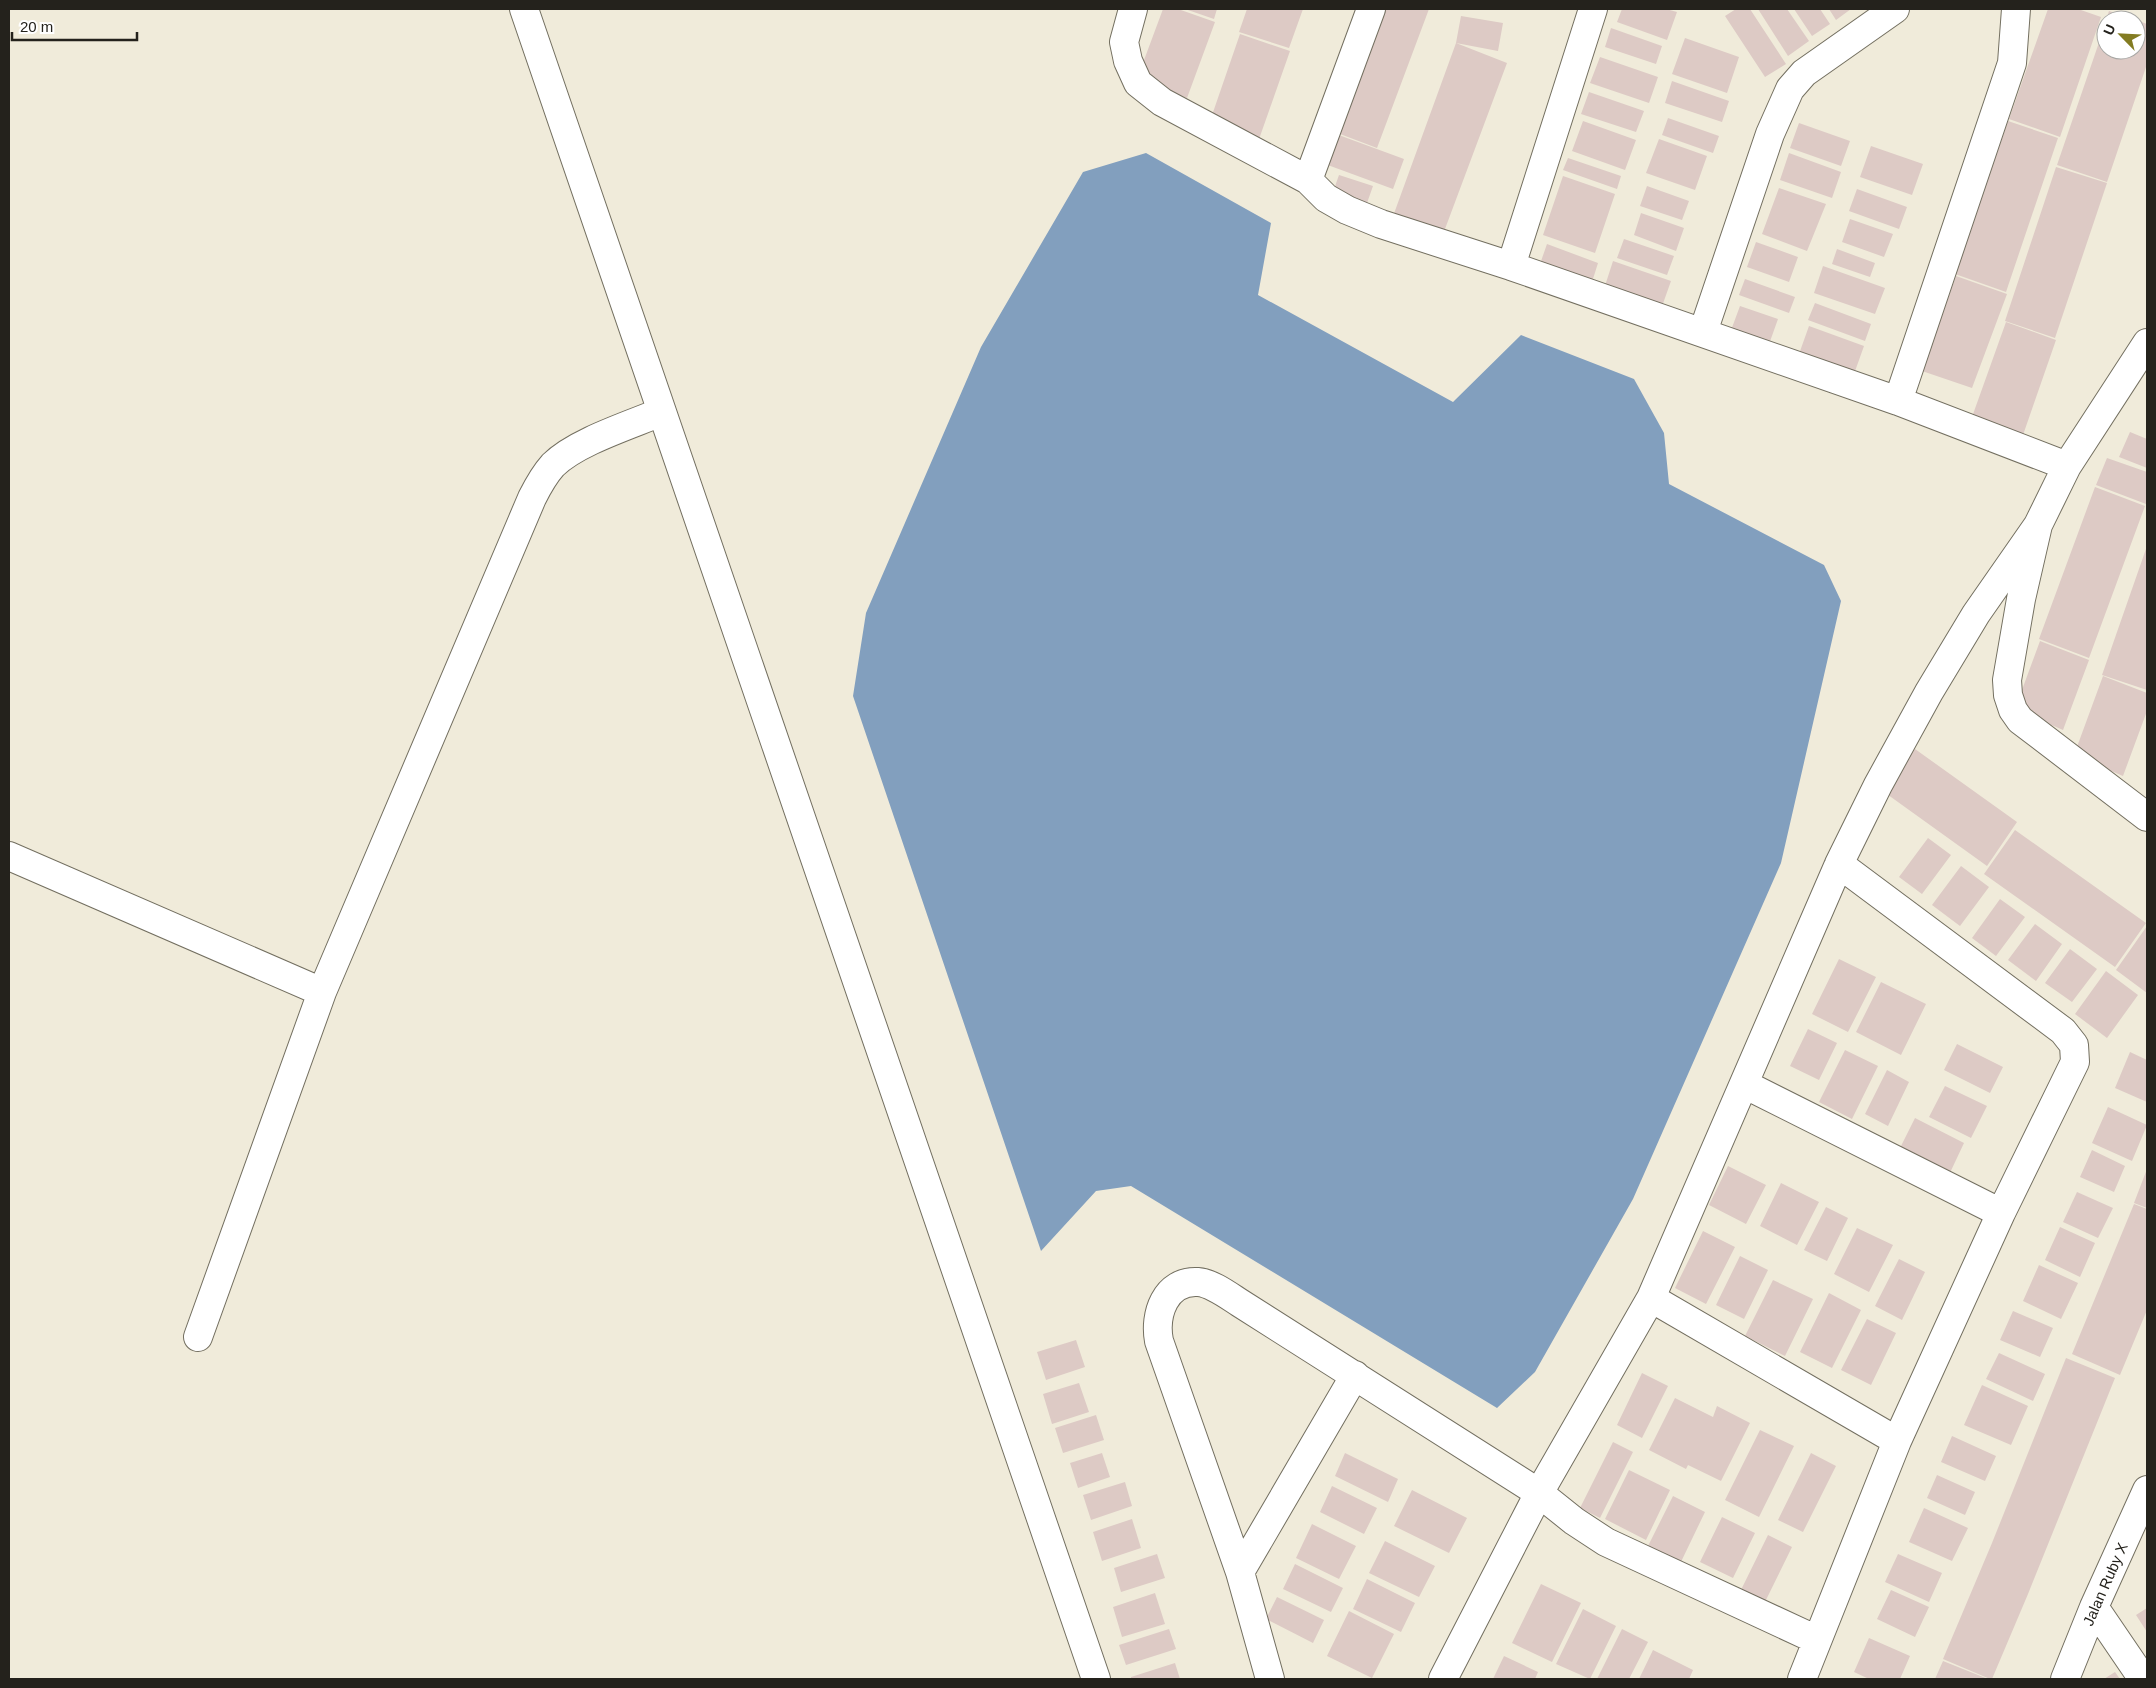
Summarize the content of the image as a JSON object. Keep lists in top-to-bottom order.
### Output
{
  "streets": {
    "street": ["Jalan Ruby X"]
  },
  "scale_bar": "20 m",
  "north": "top left"
}
